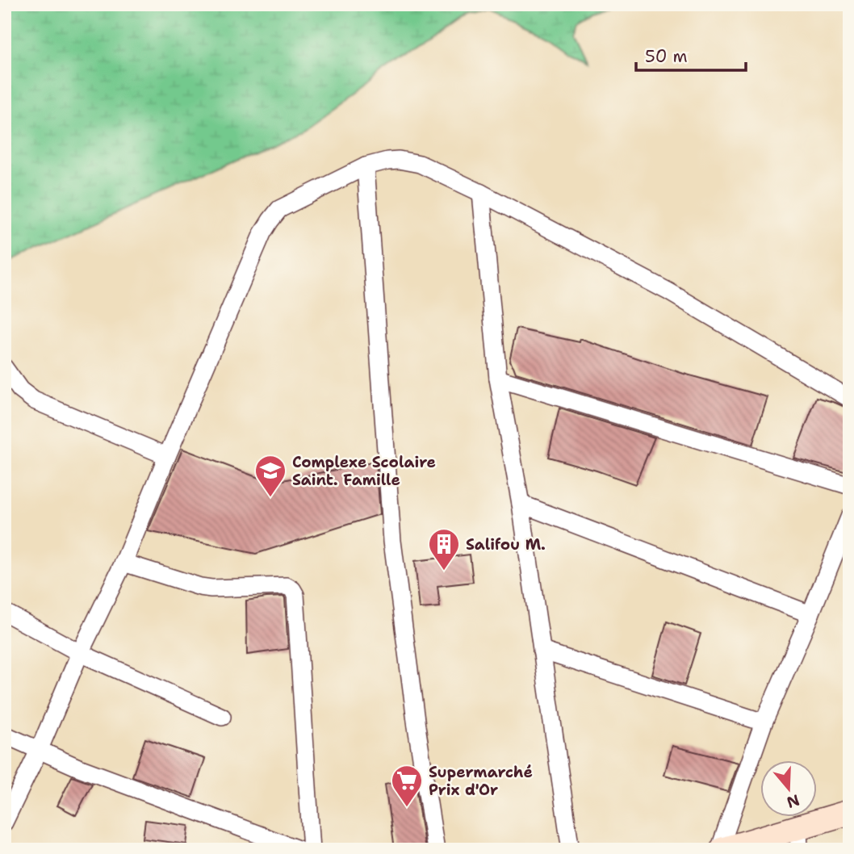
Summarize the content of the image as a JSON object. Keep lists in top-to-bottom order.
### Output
{
  "places": {
    "school or university": ["Complexe Scolaire Saint. Famille"],
    "building": ["Salifou M."],
    "supermarket": ["Supermarché Prix d'Or"]
  },
  "scale_bar": "50 m",
  "north": "bottom"
}
